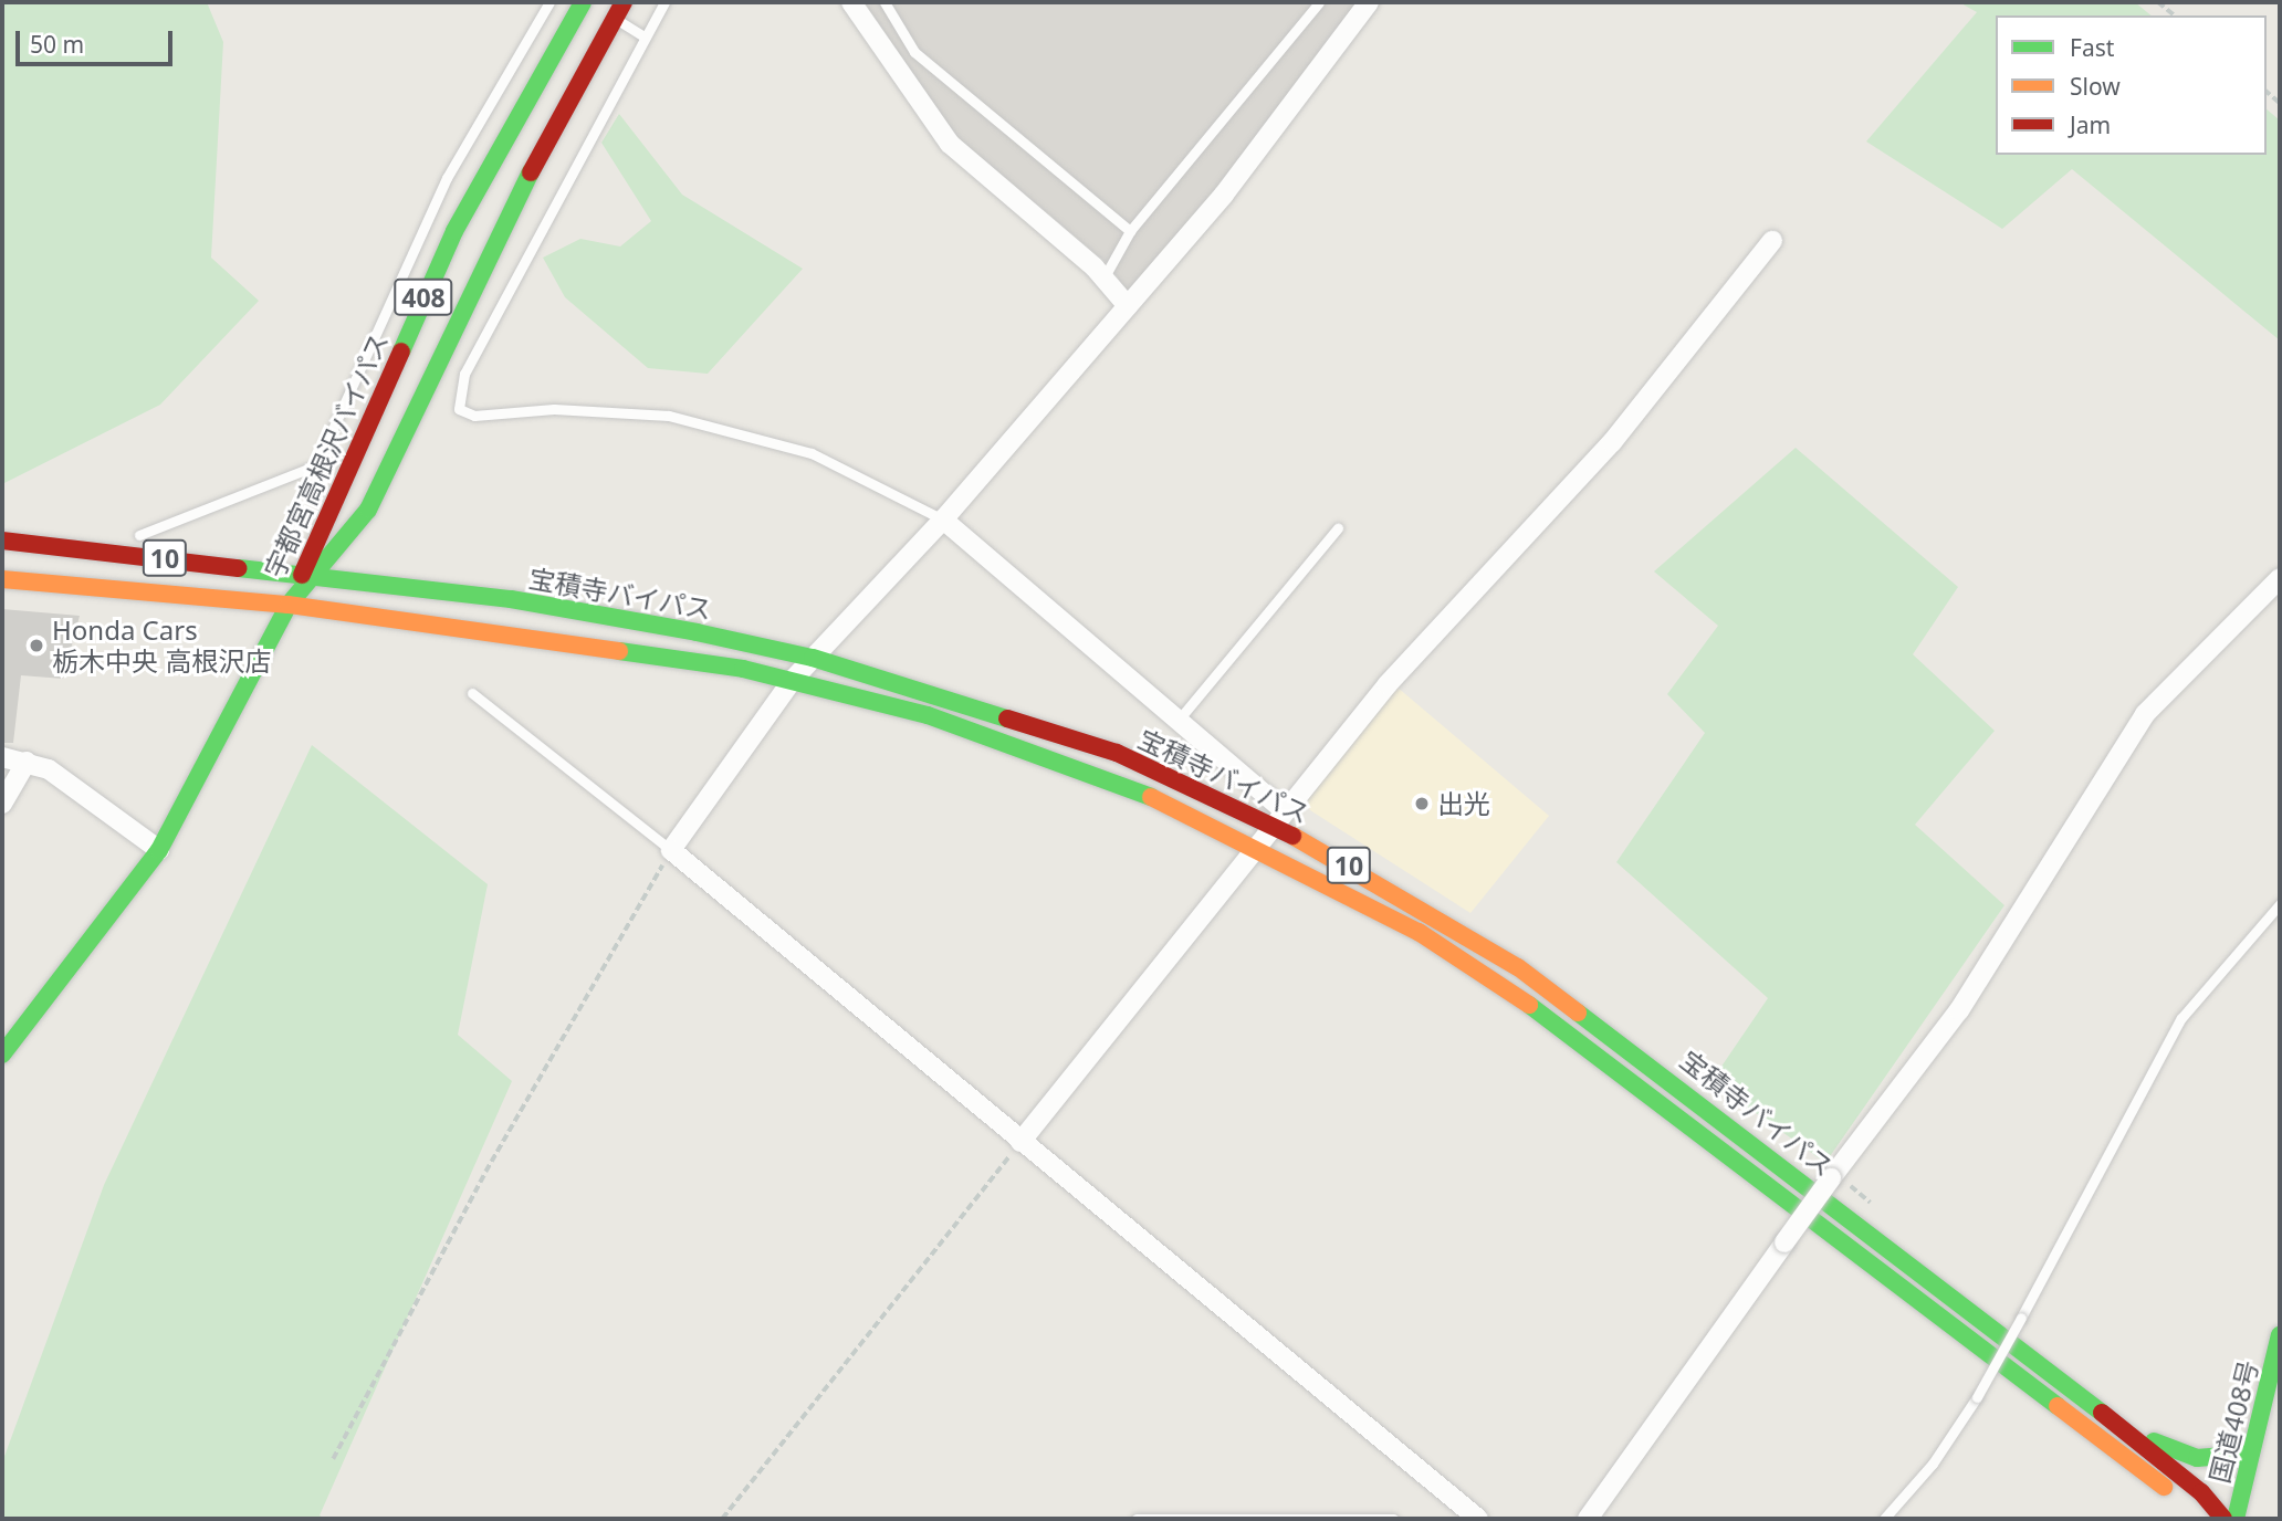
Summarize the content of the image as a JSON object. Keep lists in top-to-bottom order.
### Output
{
  "streets": {
    "main road": [
      "408",
      "宇都宮高根沢バイパス",
      "10",
      "宝積寺バイパス",
      "国道408号"
    ]
  },
  "crossings": [
    ["宇都宮高根沢バイパス", "宝積寺バイパス"]
  ],
  "places": ["Honda Cars 栃木中央 高根沢店", "出光"],
  "legend": ["Fast", "Slow", "Jam"],
  "scale_bar": "50 m"
}
